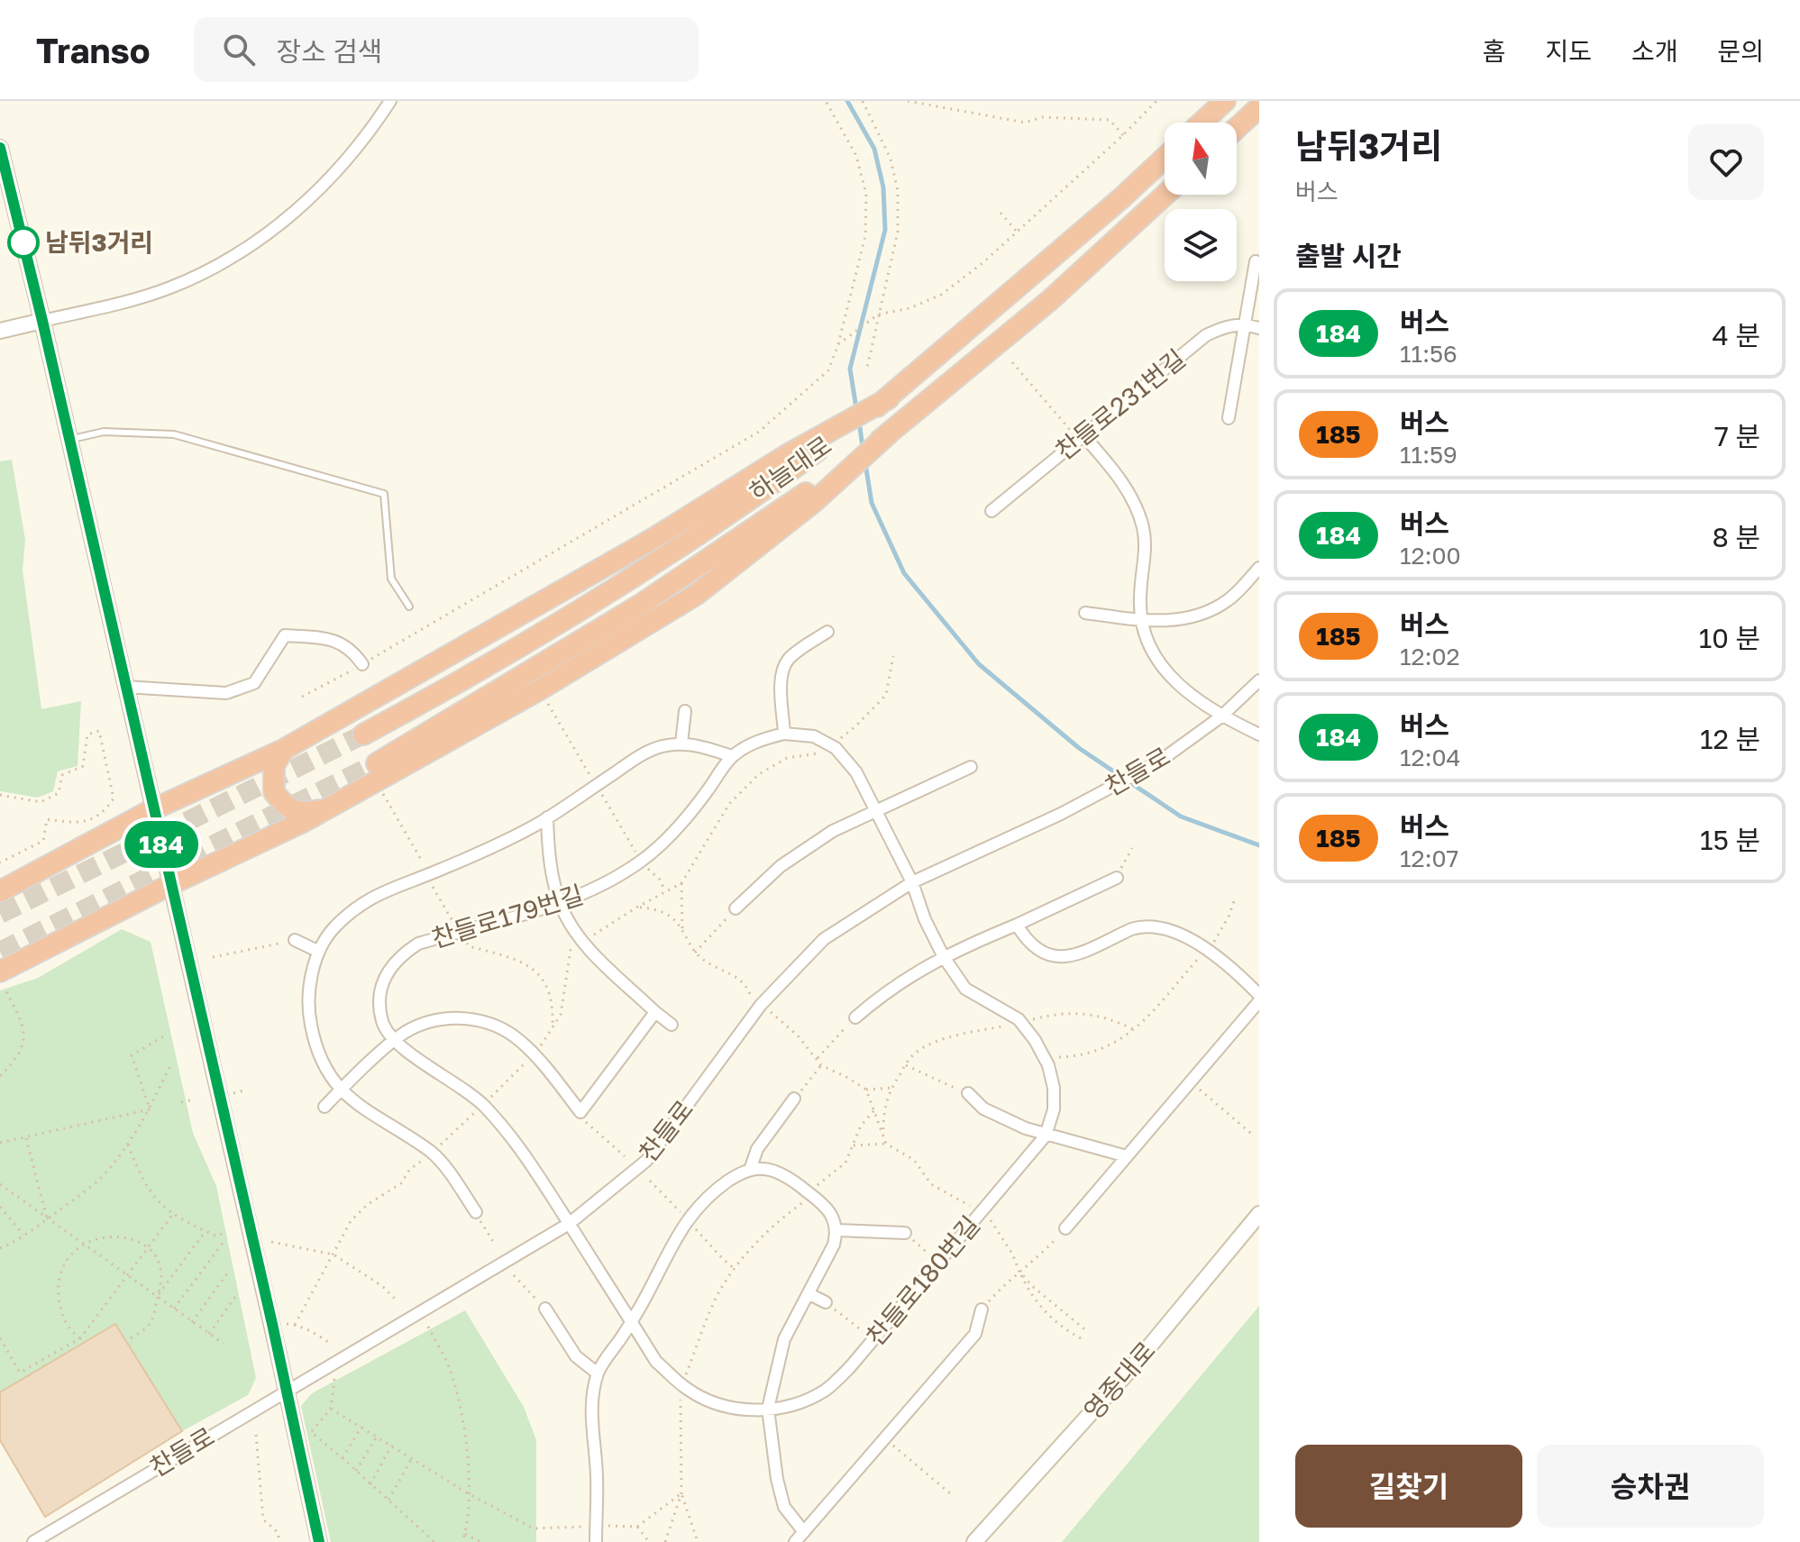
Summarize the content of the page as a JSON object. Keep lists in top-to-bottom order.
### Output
{
  "streets": {
    "highway": ["하늘대로"],
    "street": [
      "찬들로231번길",
      "찬들로",
      "찬들로179번길",
      "찬들로180번길",
      "영종대로"
    ]
  },
  "crossings": [
    ["찬들로", "찬들로179번길"],
    ["찬들로", "찬들로180번길"],
    ["찬들로179번길", "찬들로180번길"]
  ],
  "places": ["남뒤3거리"],
  "lines": ["bus line 184"],
  "north": "top",
  "page": {
    "header": "Transo",
    "search": "장소 검색",
    "nav": [
      "홈",
      "지도",
      "소개",
      "문의"
    ],
    "on_map": "184",
    "heading": [
      ["남뒤3거리", "버스"],
      "출발 시간"
    ],
    "list": [
      {
        "mark": "184",
        "name": "버스",
        "note": "11:56",
        "value": "4 분"
      },
      {
        "mark": "185",
        "name": "버스",
        "note": "11:59",
        "value": "7 분"
      },
      {
        "mark": "184",
        "name": "버스",
        "note": "12:00",
        "value": "8 분"
      },
      {
        "mark": "185",
        "name": "버스",
        "note": "12:02",
        "value": "10 분"
      },
      {
        "mark": "184",
        "name": "버스",
        "note": "12:04",
        "value": "12 분"
      },
      {
        "mark": "185",
        "name": "버스",
        "note": "12:07",
        "value": "15 분"
      }
    ],
    "buttons": ["길찾기", "승차권"]
  }
}
